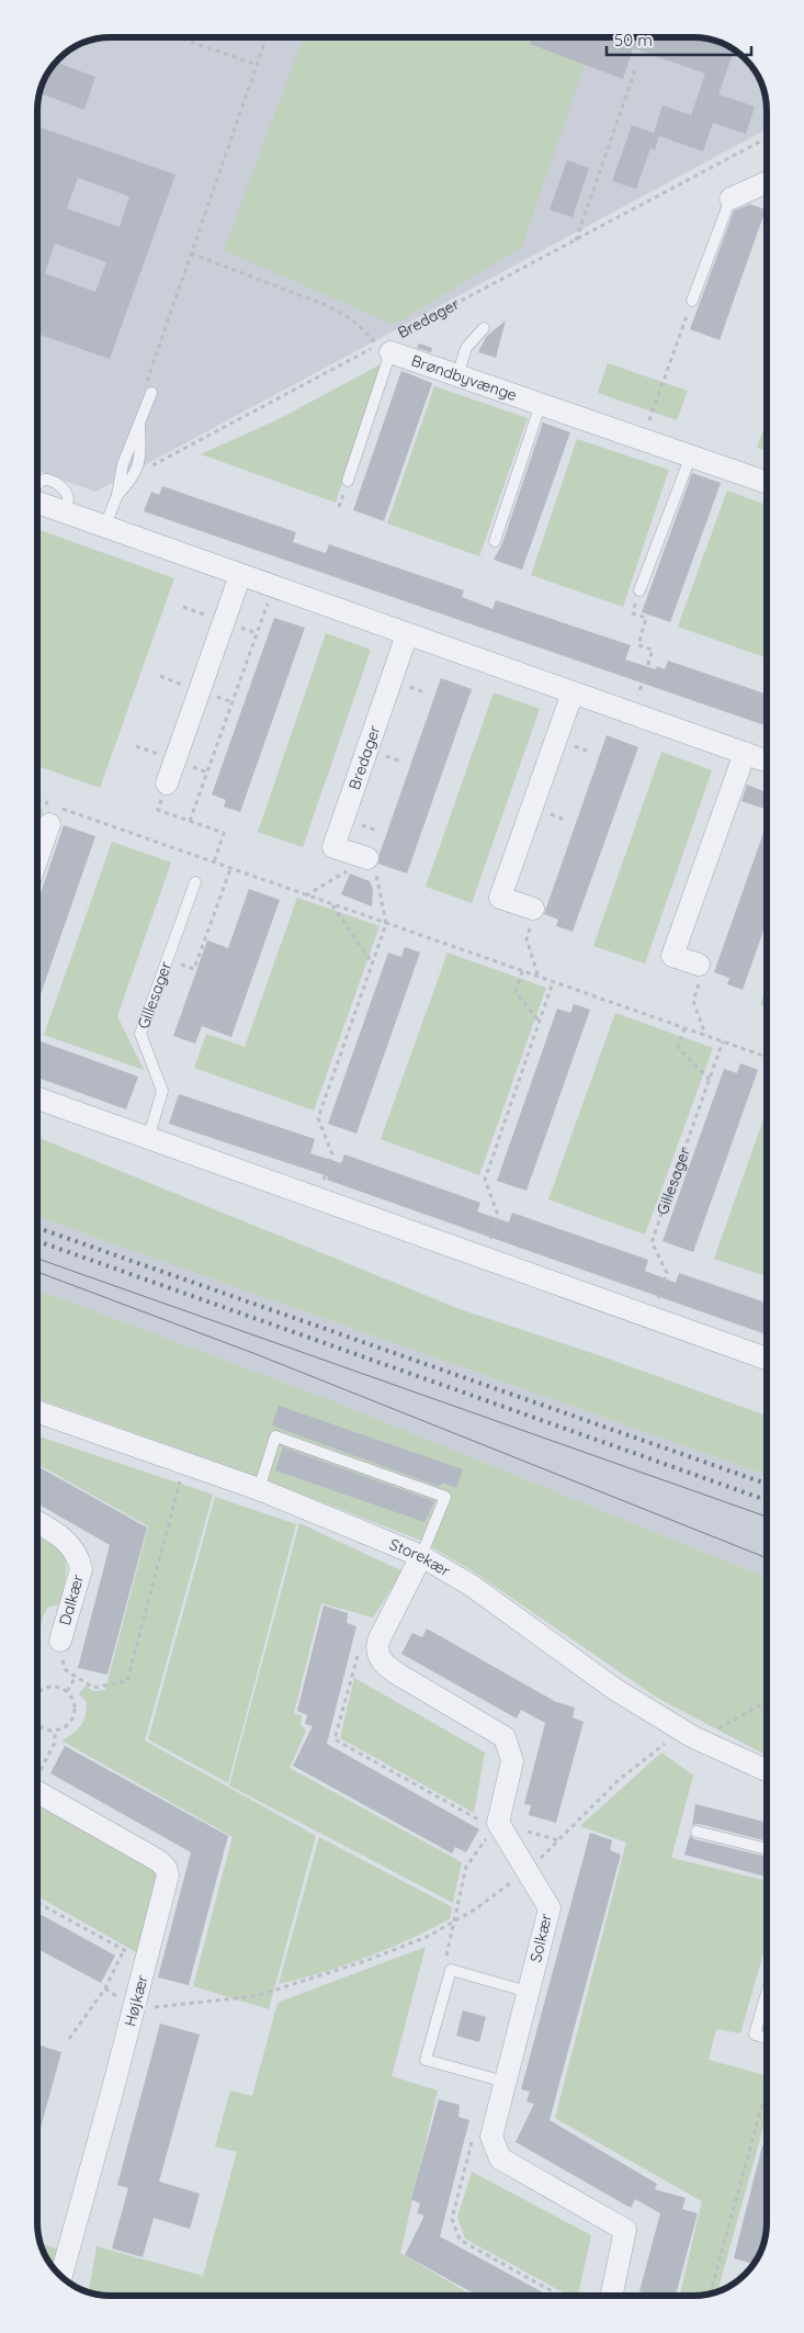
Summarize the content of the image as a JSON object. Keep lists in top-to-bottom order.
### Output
{
  "streets": {
    "street": [
      "Bredager",
      "Brøndbyvænge",
      "Storekær",
      "Dalkær",
      "Solkær",
      "Højkær"
    ],
    "lane": ["Gillesager"]
  },
  "crossings": [
    ["Bredager", "Brøndbyvænge"]
  ],
  "scale_bar": "50 m"
}
